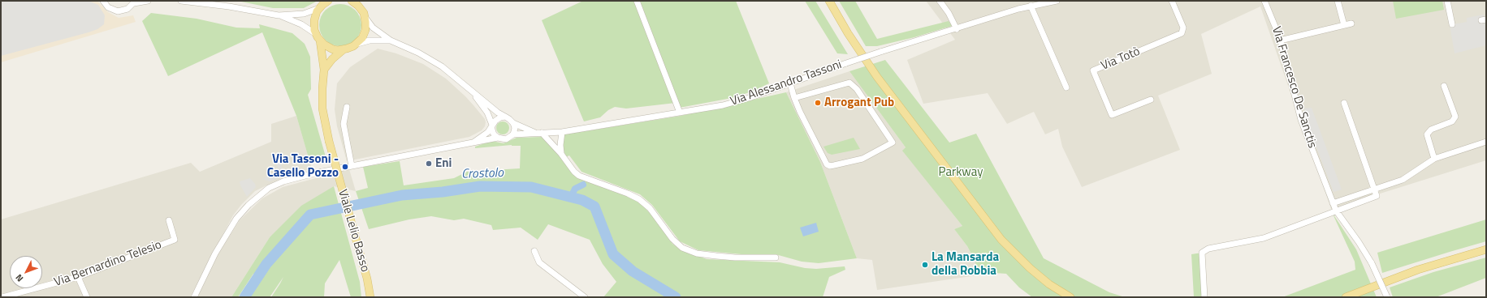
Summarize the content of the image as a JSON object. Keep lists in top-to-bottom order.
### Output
{
  "streets": {
    "main road": ["Viale Lelio Basso"],
    "street": [
      "Via Totò",
      "Via Alessandro Tassoni",
      "Via Francesco De Sanctis",
      "Via Bernardino Telesio"
    ]
  },
  "water": ["Crostolo"],
  "parks": ["Parkway"],
  "places": [
    "Arrogant Pub",
    "Eni",
    "Via Tassoni - Casello Pozzo",
    "La Mansarda della Robbia"
  ],
  "north": "bottom left"
}
